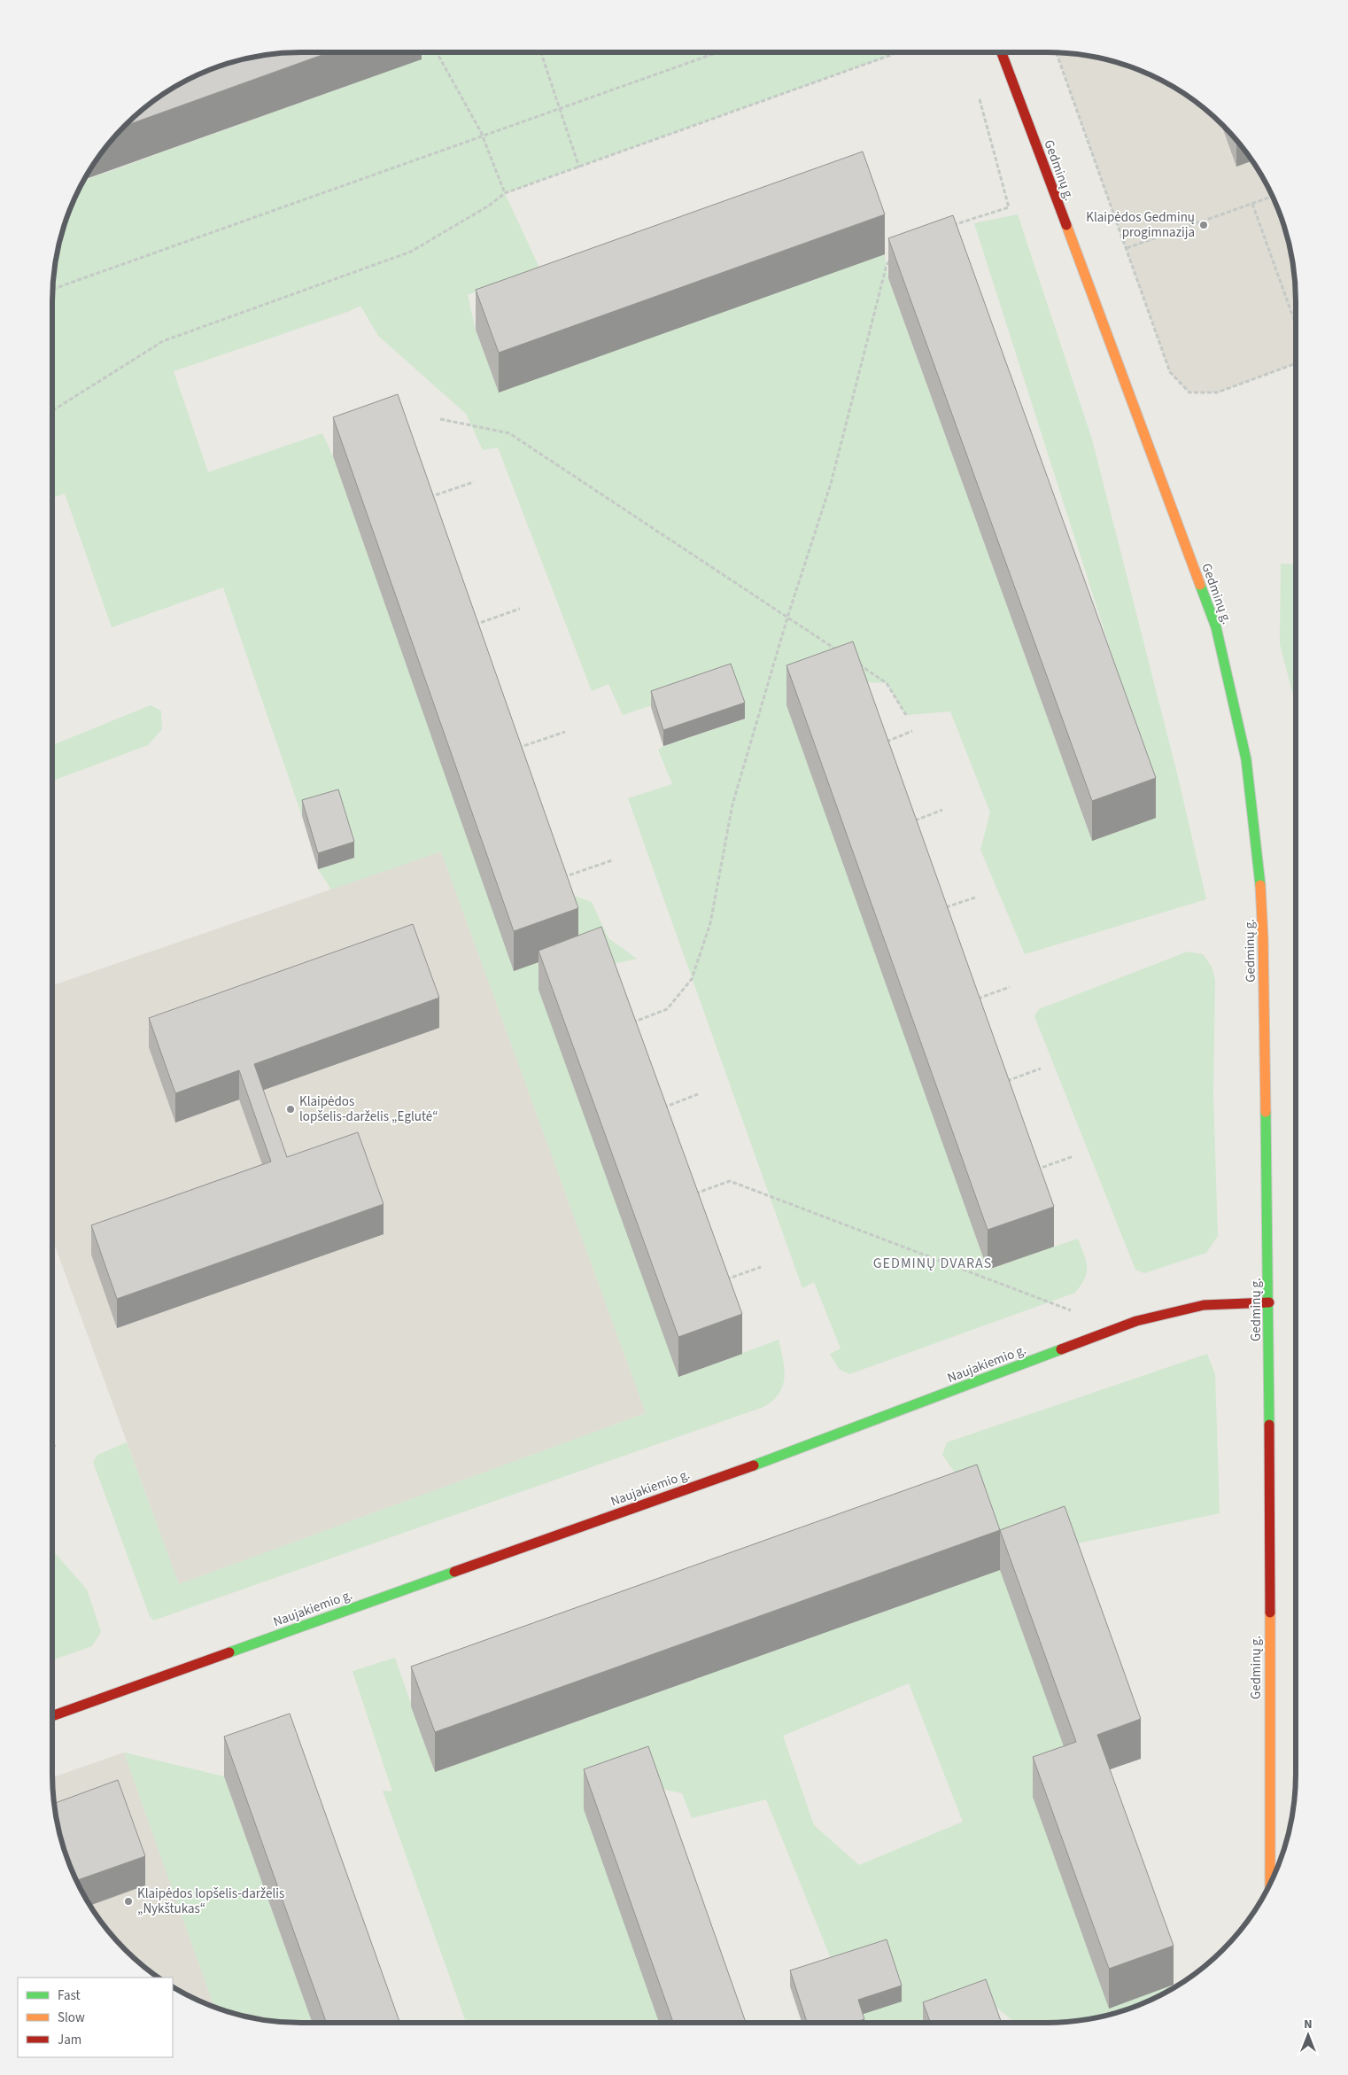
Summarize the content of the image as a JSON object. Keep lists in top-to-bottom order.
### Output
{
  "streets": {
    "street": ["Gedminų g.", "Naujakiemio g."]
  },
  "crossings": [
    ["Gedminų g.", "Naujakiemio g."]
  ],
  "districts": ["GEDMINŲ DVARAS"],
  "places": ["Klaipėdos Gedminų progimnazija", "Klaipėdos lopšelis-darželis „Eglutė“", "Klaipėdos lopšelis-darželis „Nykštukas“"],
  "legend": ["Fast", "Slow", "Jam"],
  "north": "top"
}
